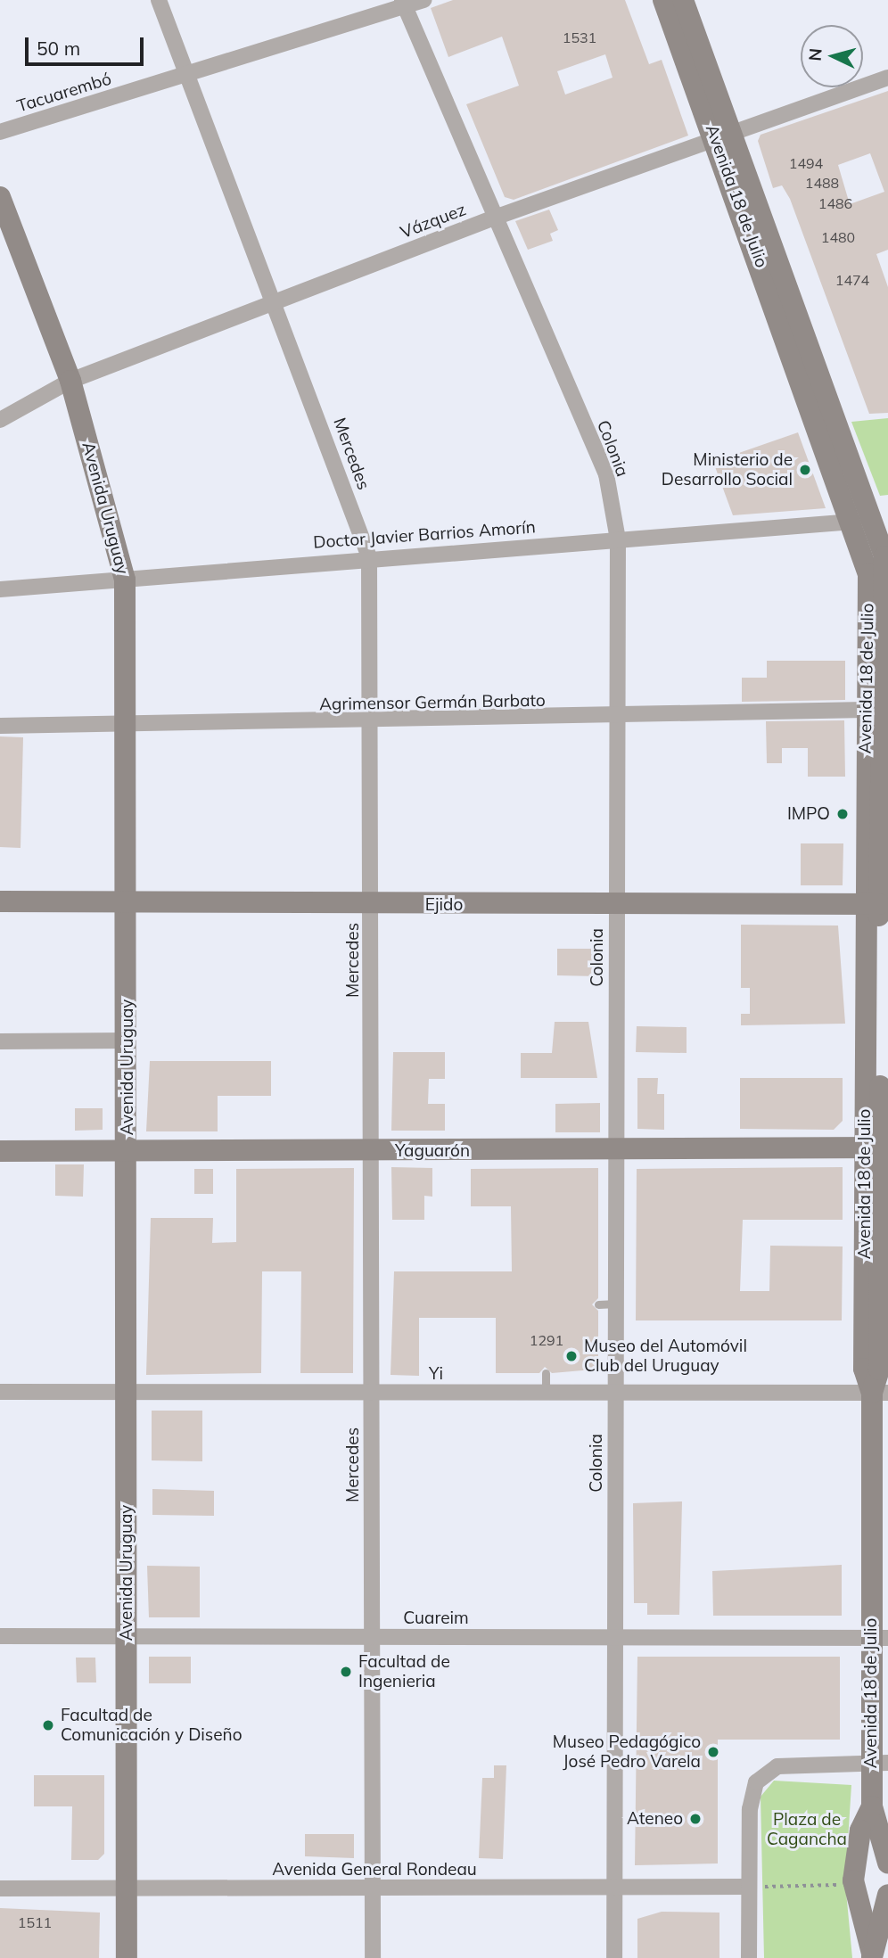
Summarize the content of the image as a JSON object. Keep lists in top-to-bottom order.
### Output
{
  "streets": {
    "street": [
      "Tacuarembó",
      "Avenida 18 de Julio",
      "Vázquez",
      "Colonia",
      "Mercedes",
      "Avenida Uruguay",
      "Doctor Javier Barrios Amorín",
      "Agrimensor Germán Barbato",
      "Ejido",
      "Yaguarón",
      "Yi",
      "Cuareim",
      "Avenida General Rondeau"
    ]
  },
  "crossings": [
    ["Tacuarembó", "Colonia"],
    ["Tacuarembó", "Mercedes"],
    ["Avenida 18 de Julio", "Vázquez"],
    ["Avenida 18 de Julio", "Doctor Javier Barrios Amorín"],
    ["Avenida 18 de Julio", "Agrimensor Germán Barbato"],
    ["Avenida 18 de Julio", "Ejido"],
    ["Avenida 18 de Julio", "Yaguarón"],
    ["Avenida 18 de Julio", "Yi"],
    ["Avenida 18 de Julio", "Cuareim"],
    ["Vázquez", "Colonia"],
    ["Vázquez", "Mercedes"],
    ["Vázquez", "Avenida Uruguay"],
    ["Colonia", "Doctor Javier Barrios Amorín"],
    ["Colonia", "Agrimensor Germán Barbato"],
    ["Colonia", "Ejido"],
    ["Colonia", "Yaguarón"],
    ["Colonia", "Yi"],
    ["Colonia", "Cuareim"],
    ["Colonia", "Avenida General Rondeau"],
    ["Mercedes", "Doctor Javier Barrios Amorín"],
    ["Mercedes", "Agrimensor Germán Barbato"],
    ["Mercedes", "Ejido"],
    ["Mercedes", "Yaguarón"],
    ["Mercedes", "Yi"],
    ["Mercedes", "Cuareim"],
    ["Mercedes", "Avenida General Rondeau"],
    ["Avenida Uruguay", "Doctor Javier Barrios Amorín"],
    ["Avenida Uruguay", "Agrimensor Germán Barbato"],
    ["Avenida Uruguay", "Ejido"],
    ["Avenida Uruguay", "Yaguarón"],
    ["Avenida Uruguay", "Yi"],
    ["Avenida Uruguay", "Cuareim"],
    ["Avenida Uruguay", "Avenida General Rondeau"]
  ],
  "parks": ["Plaza de Cagancha"],
  "places": [
    "Ministerio de Desarrollo Social",
    "IMPO",
    "Museo del Automóvil Club del Uruguay",
    "Facultad de Ingenieria",
    "Facultad de Comunicación y Diseño",
    "Museo Pedagógico José Pedro Varela",
    "Ateneo"
  ],
  "house_numbers": [
    "1531",
    "1494",
    "1488",
    "1486",
    "1480",
    "1474",
    "1291",
    "1511"
  ],
  "scale_bar": "50 m",
  "north": "left"
}
